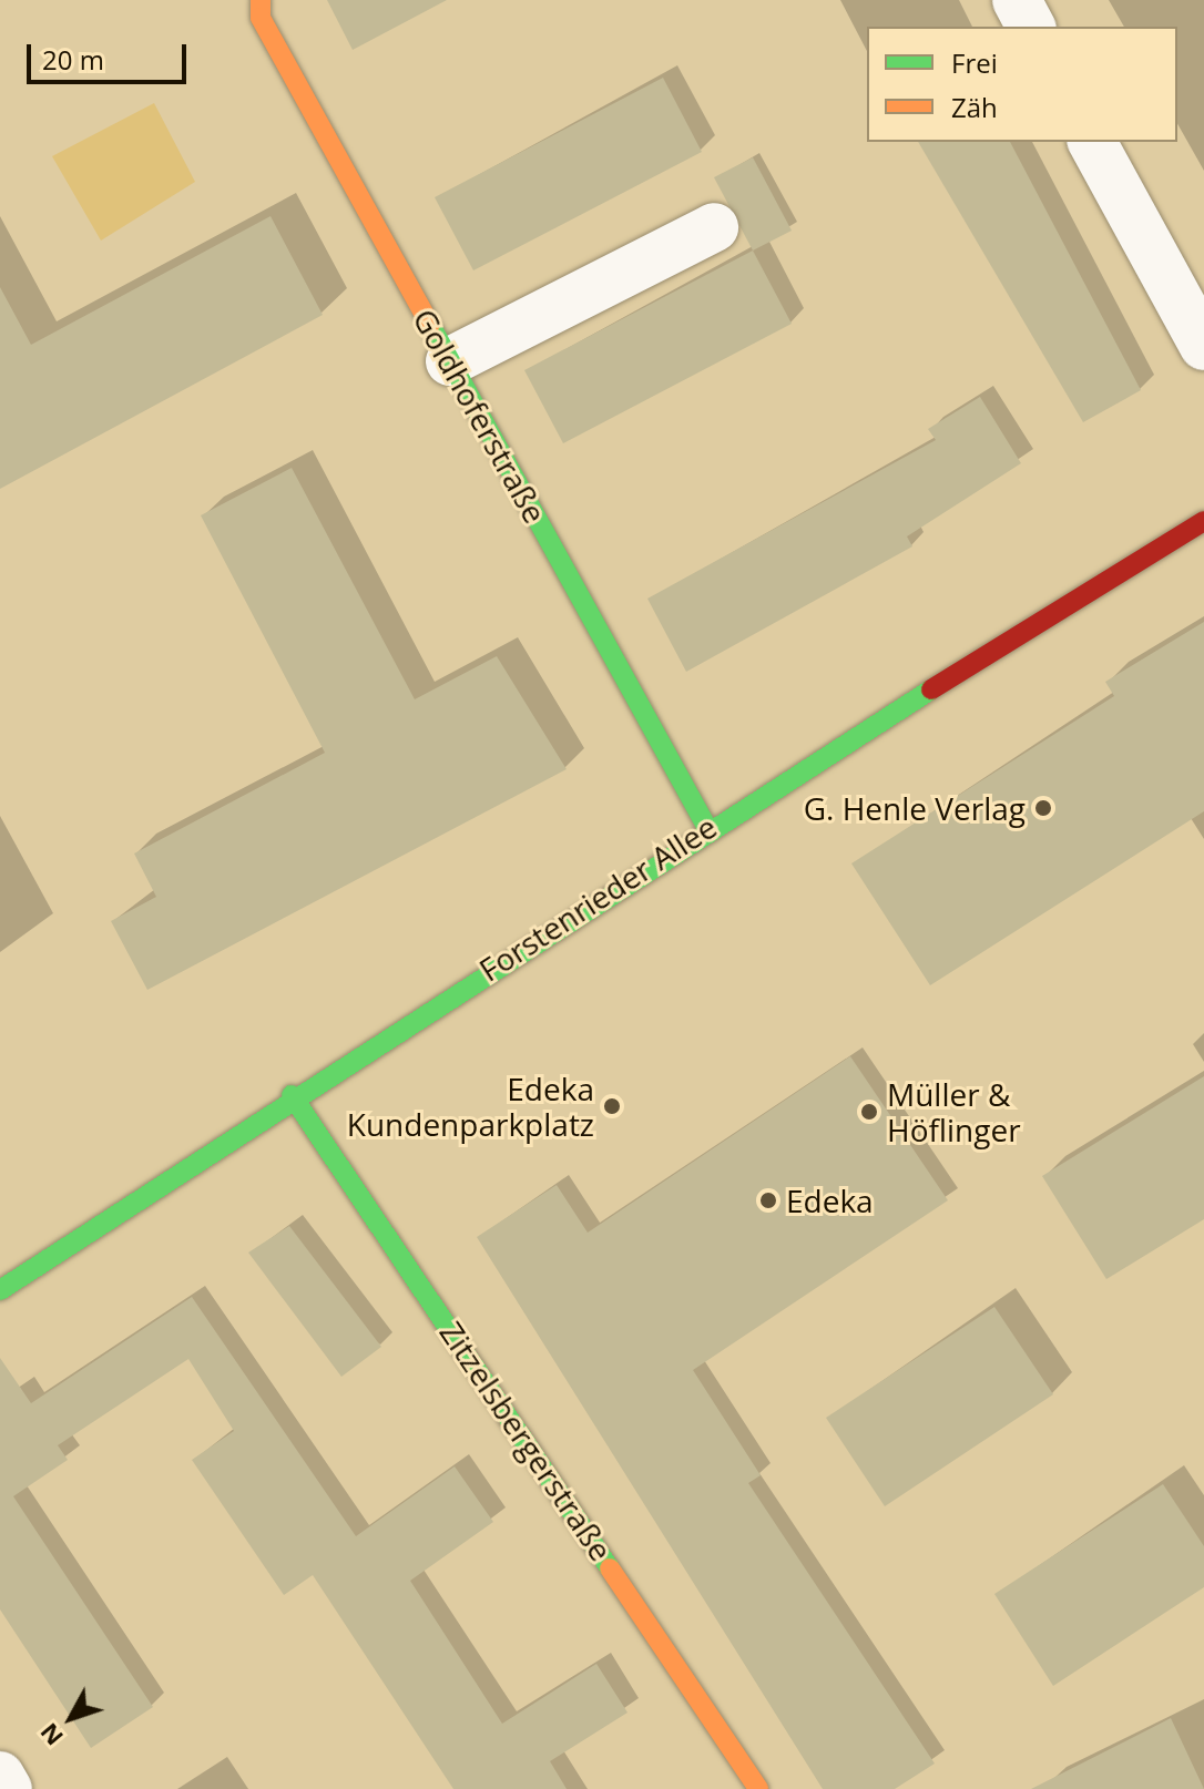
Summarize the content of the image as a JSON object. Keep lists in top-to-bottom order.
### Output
{
  "streets": {
    "street": ["Goldhoferstraße", "Forstenrieder Allee", "Zitzelsbergerstraße"]
  },
  "crossings": [
    ["Goldhoferstraße", "Forstenrieder Allee"],
    ["Forstenrieder Allee", "Zitzelsbergerstraße"]
  ],
  "places": [
    "G. Henle Verlag",
    "Edeka Kundenparkplatz",
    "Müller & Höflinger",
    "Edeka"
  ],
  "legend": ["Frei", "Zäh"],
  "scale_bar": "20 m",
  "north": "bottom left"
}
